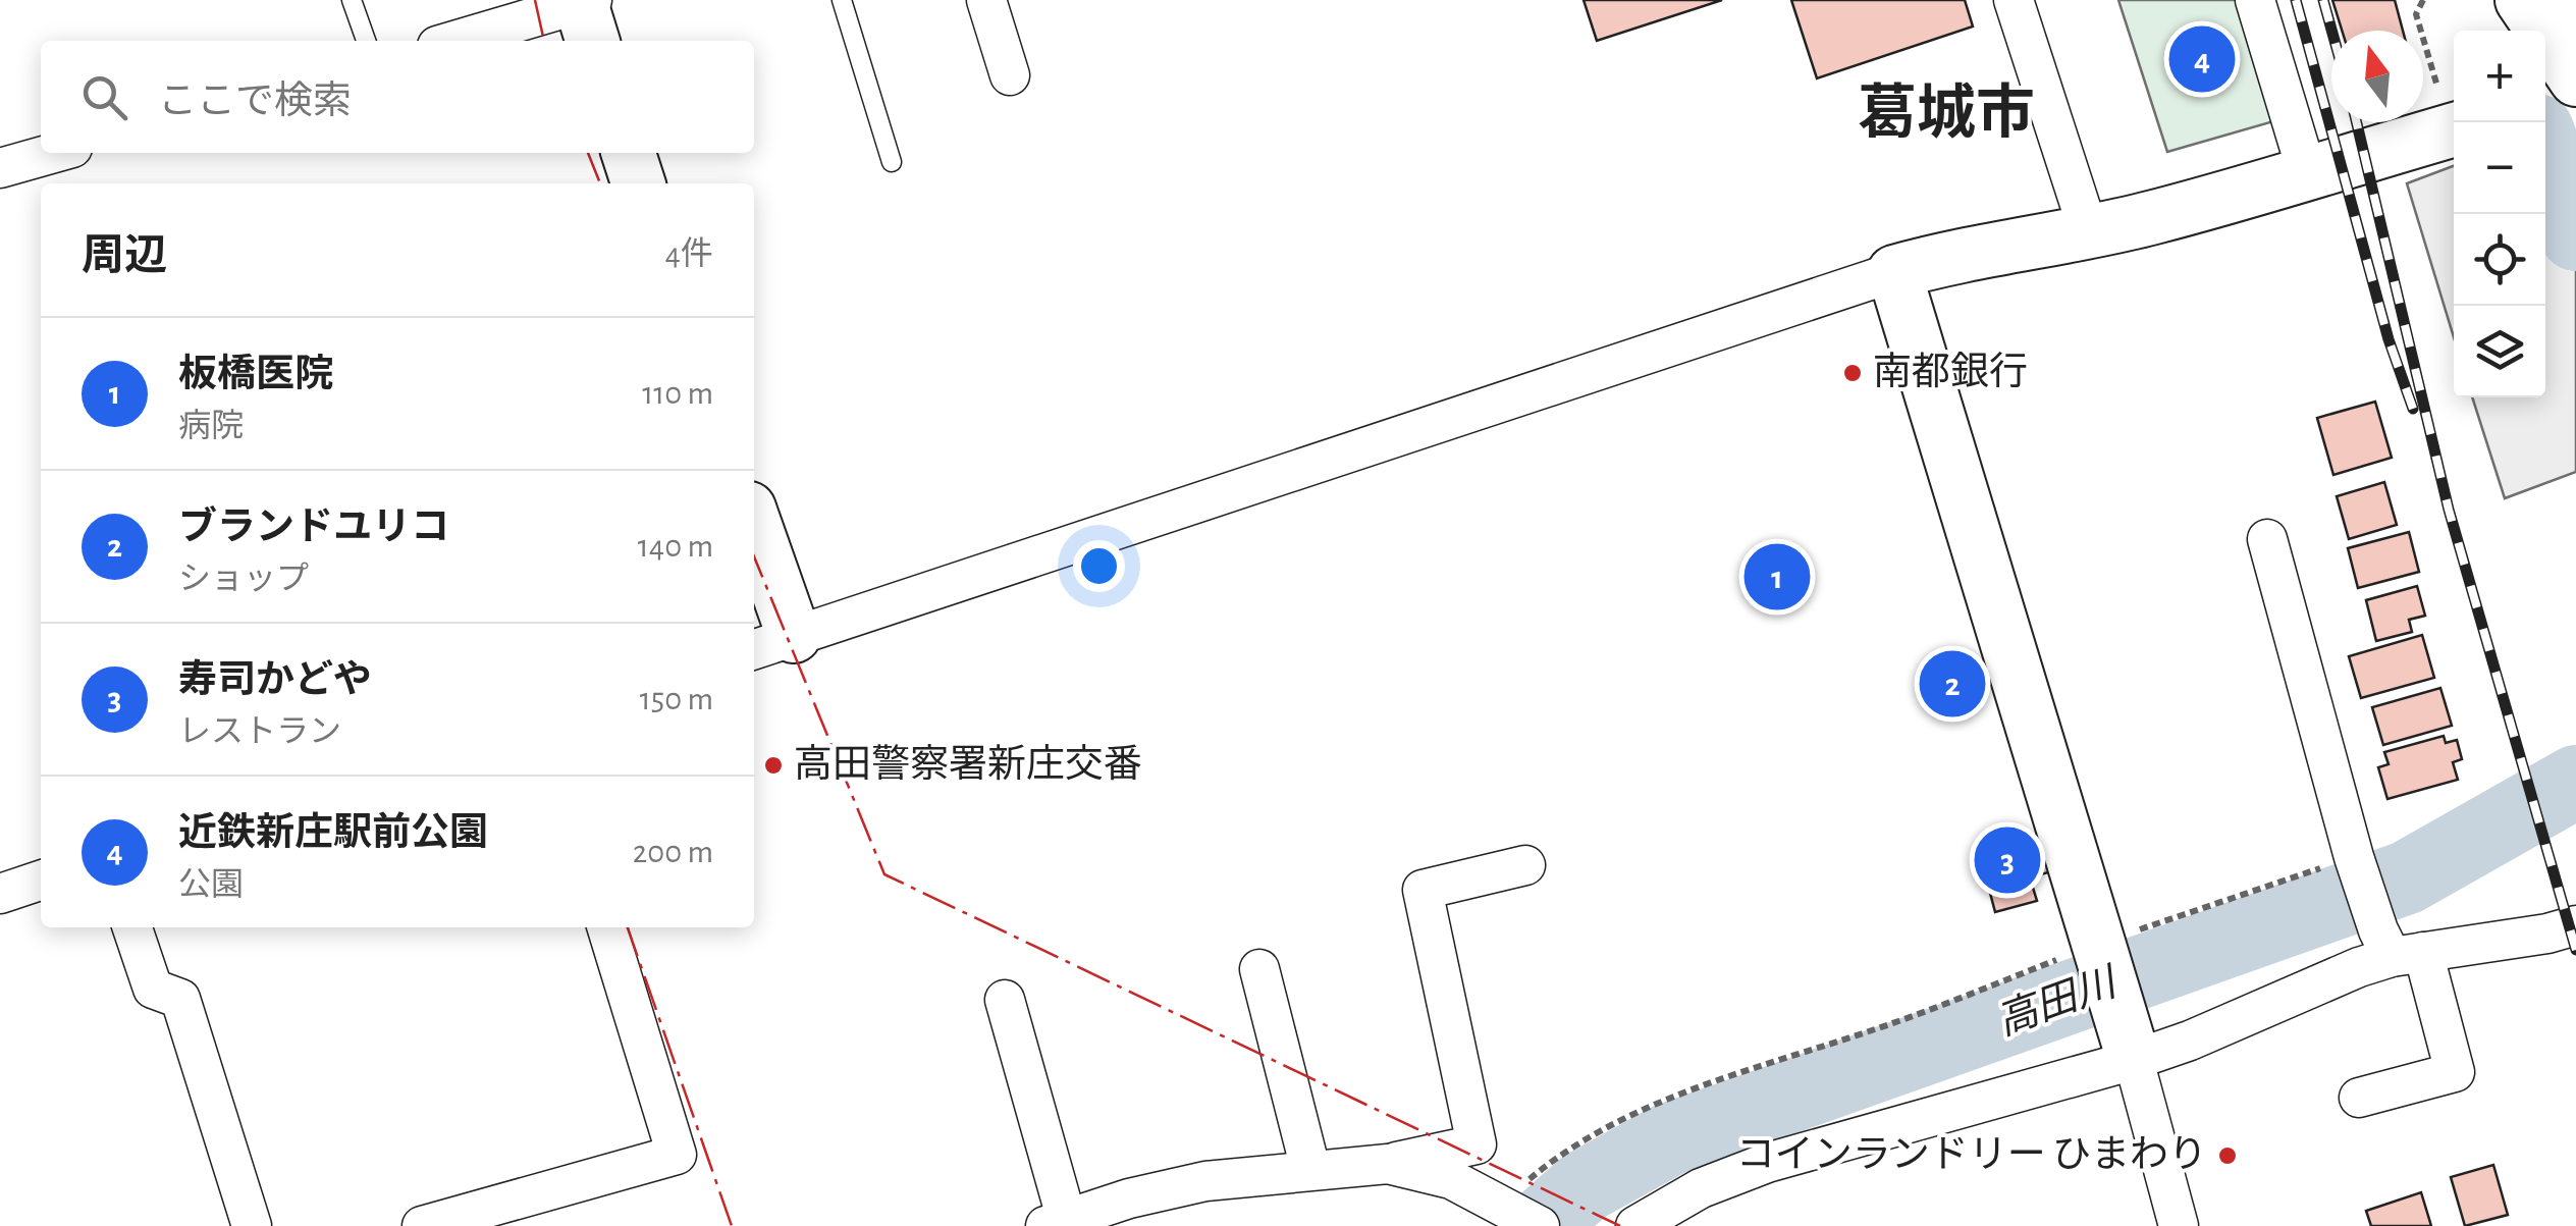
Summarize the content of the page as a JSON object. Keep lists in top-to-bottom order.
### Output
{
  "districts": ["葛城市"],
  "water": ["高田川"],
  "places": ["南都銀行", "高田警察署新庄交番", "コインランドリー ひまわり"],
  "north": "top",
  "page": {
    "pins": [
      "4",
      "1",
      "2",
      "3"
    ],
    "map_buttons": ["+", "−"],
    "search": "ここで検索",
    "heading": ["周辺", "4件"],
    "list": [
      {
        "mark": "1",
        "name": "板橋医院",
        "note": "病院",
        "value": "110 m"
      },
      {
        "mark": "2",
        "name": "ブランドユリコ",
        "note": "ショップ",
        "value": "140 m"
      },
      {
        "mark": "3",
        "name": "寿司かどや",
        "note": "レストラン",
        "value": "150 m"
      },
      {
        "mark": "4",
        "name": "近鉄新庄駅前公園",
        "note": "公園",
        "value": "200 m"
      }
    ]
  }
}
